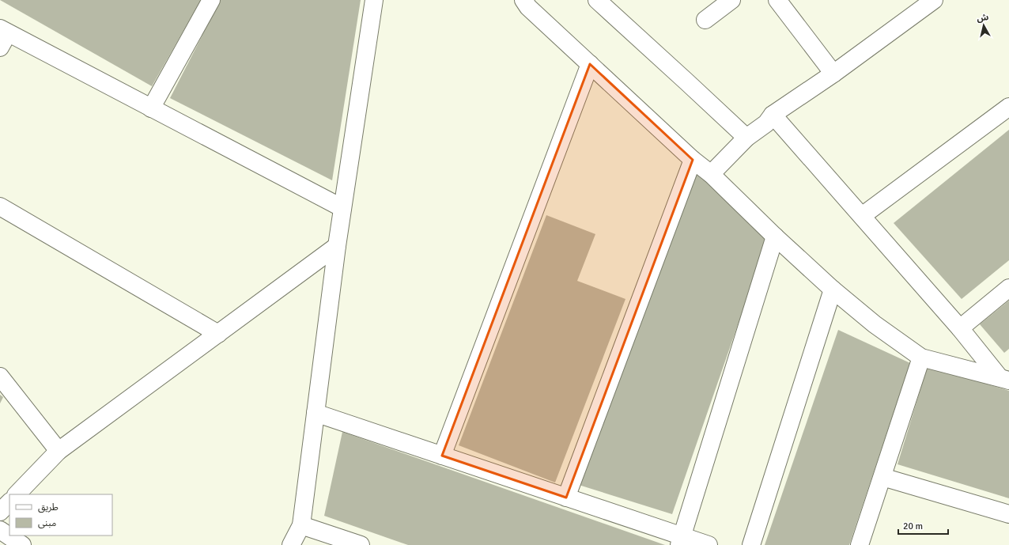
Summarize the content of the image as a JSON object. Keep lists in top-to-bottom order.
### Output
{
  "legend": ["طريق", "مبنى"],
  "scale_bar": "20 m",
  "north": "top"
}
